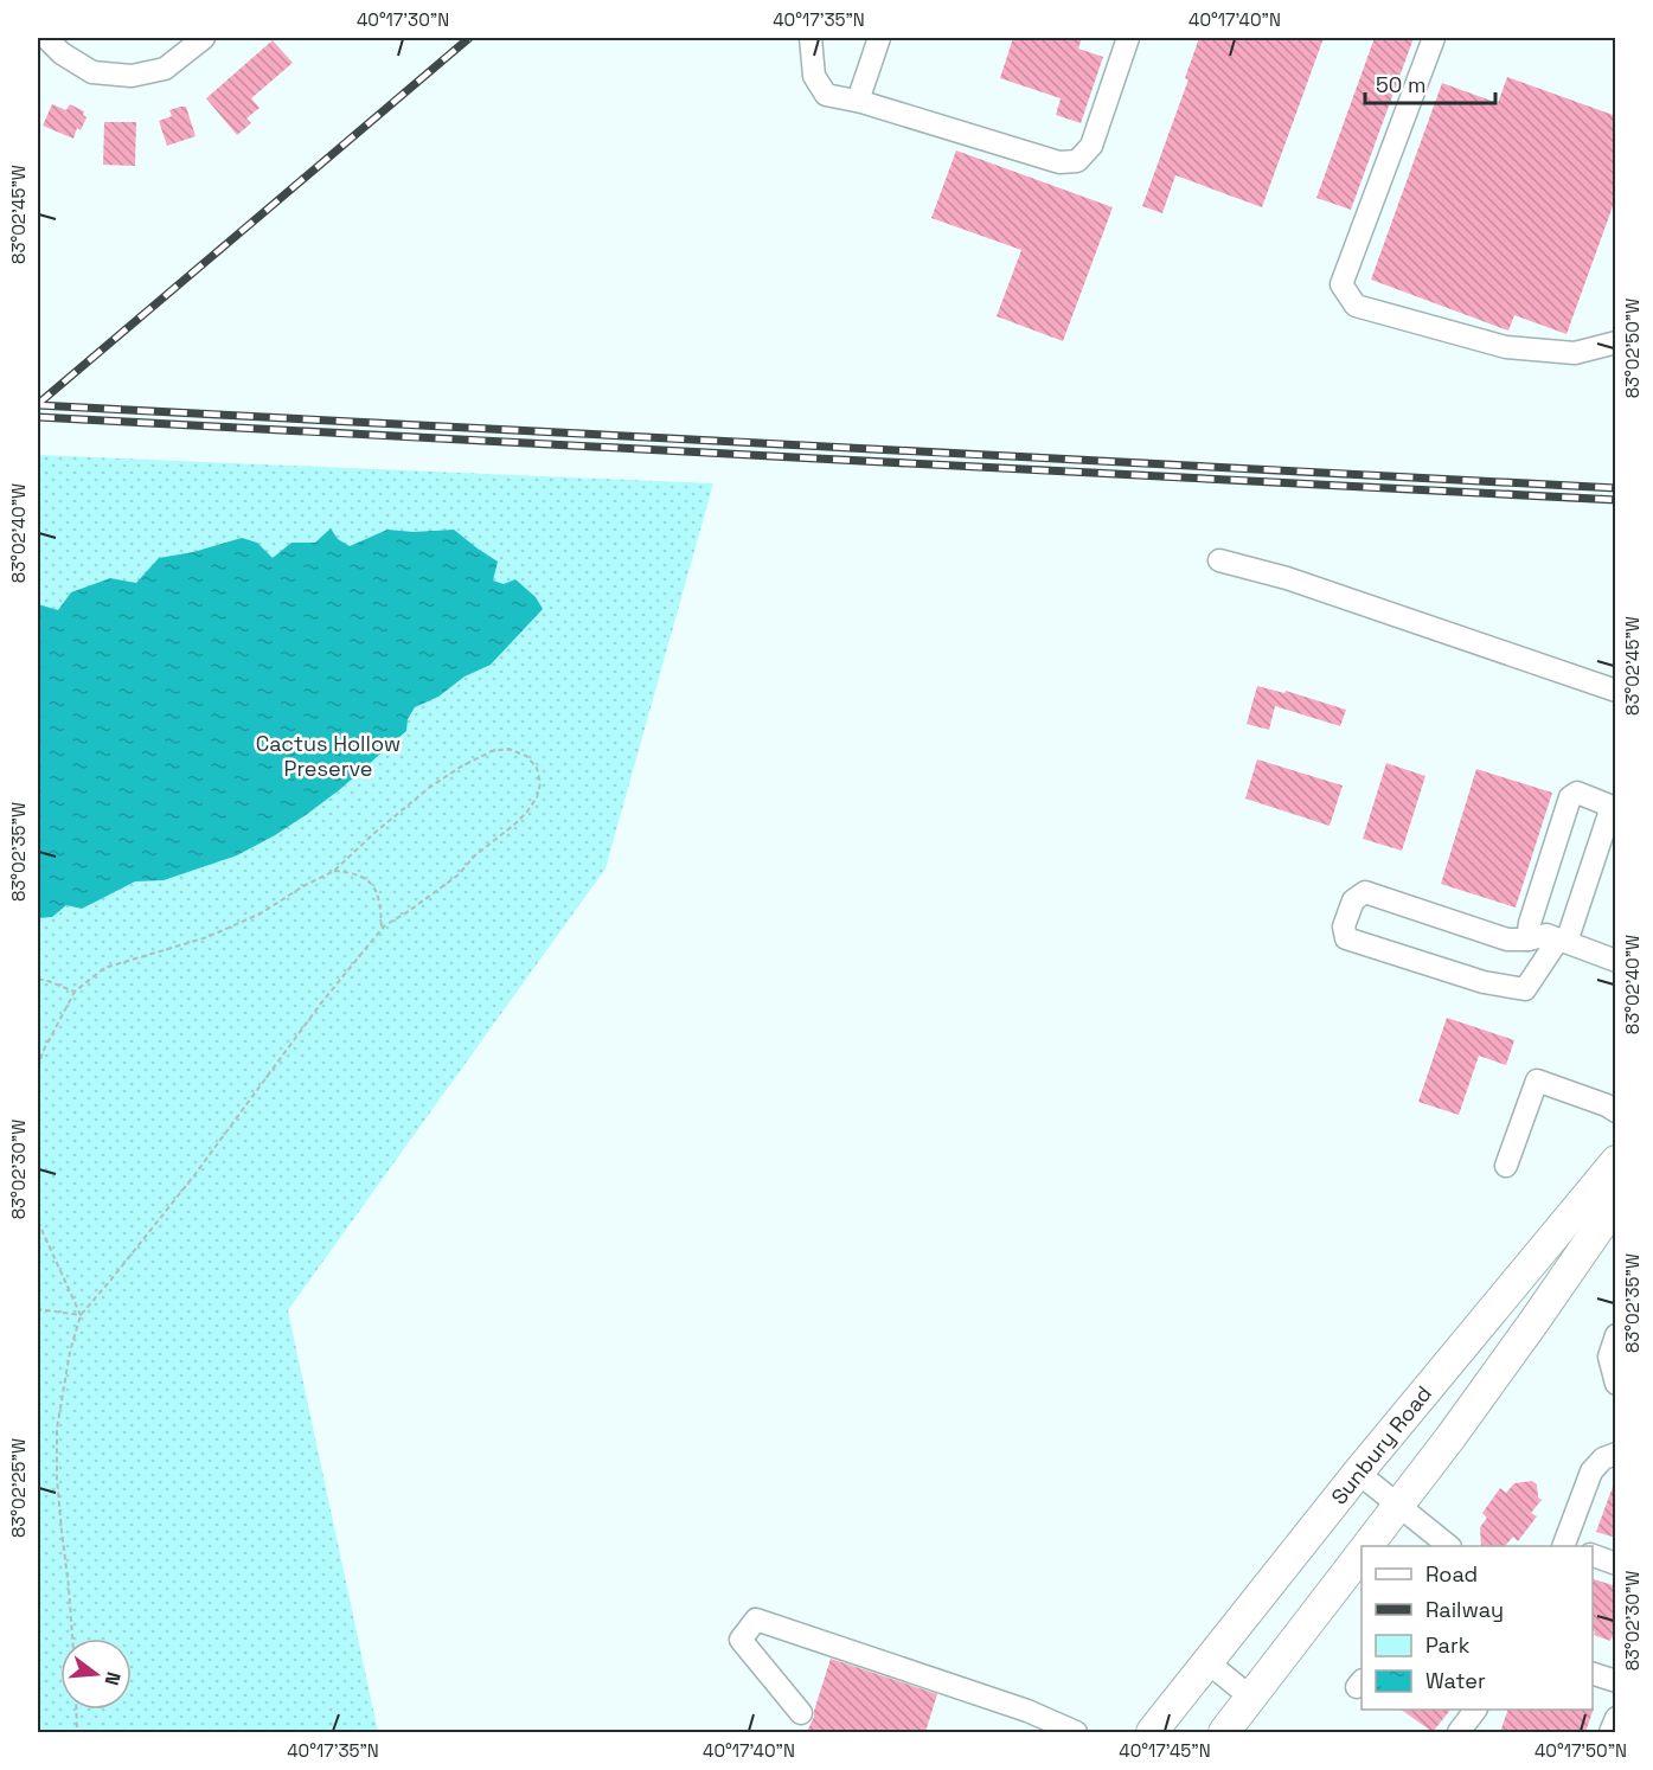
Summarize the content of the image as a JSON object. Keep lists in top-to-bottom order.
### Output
{
  "streets": {
    "highway": ["Sunbury Road"]
  },
  "parks": ["Cactus Hollow Preserve"],
  "legend": [
    "Road",
    "Railway",
    "Park",
    "Water"
  ],
  "scale_bar": "50 m",
  "north": "right",
  "coordinates": [
    "40°17'30\"N",
    "40°17'35\"N",
    "40°17'40\"N",
    "83°02'45\"W",
    "83°02'50\"W",
    "83°02'40\"W",
    "83°02'35\"W",
    "83°02'30\"W",
    "83°02'25\"W",
    "40°17'45\"N",
    "40°17'50\"N"
  ]
}
